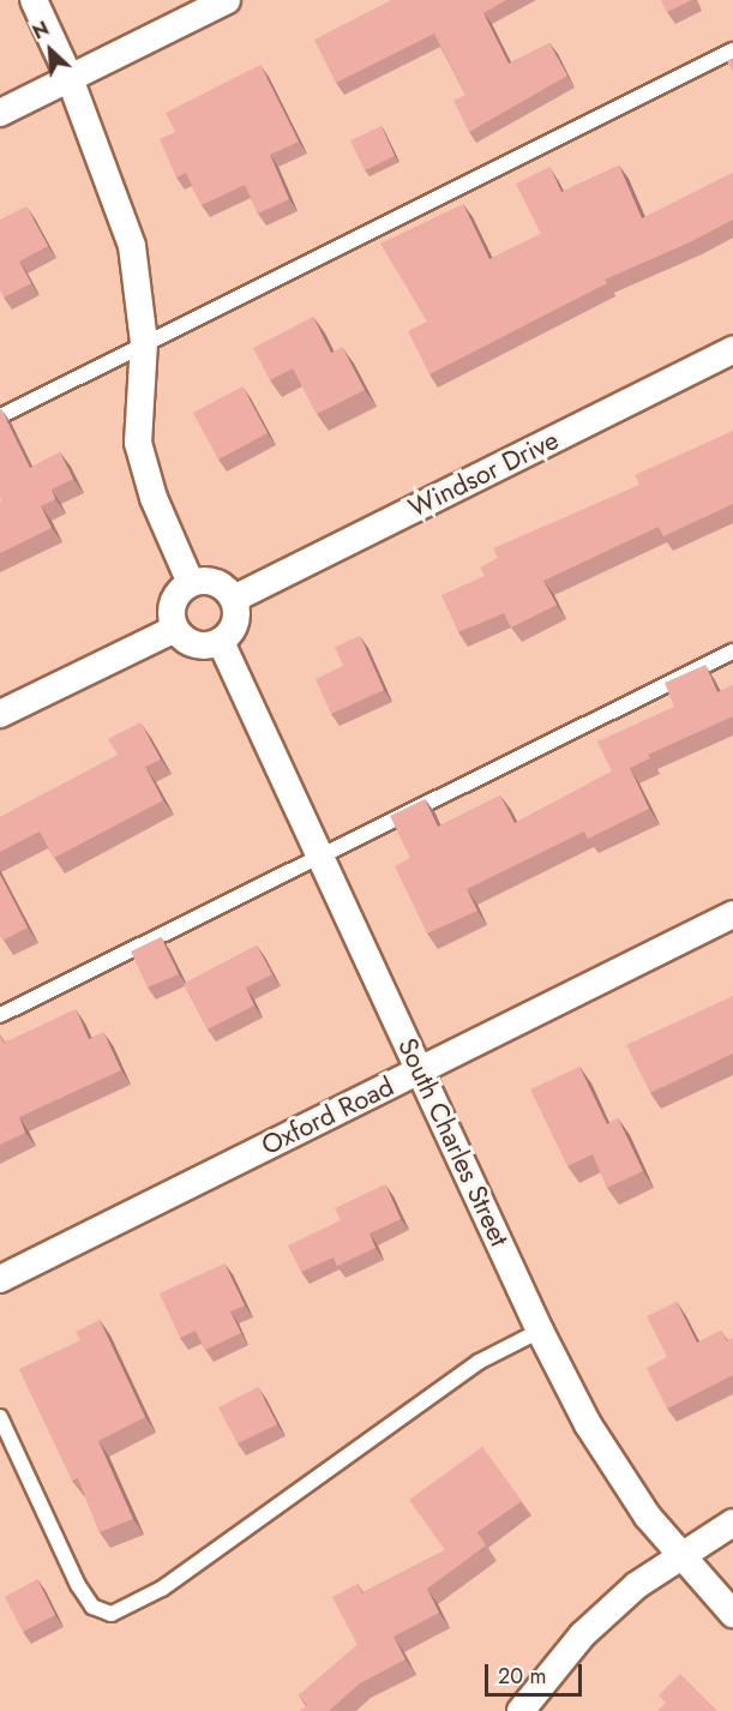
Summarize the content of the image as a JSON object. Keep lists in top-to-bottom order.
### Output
{
  "streets": {
    "street": ["Windsor Drive", "Oxford Road", "South Charles Street"]
  },
  "crossings": [
    ["Windsor Drive", "South Charles Street"],
    ["Oxford Road", "South Charles Street"]
  ],
  "scale_bar": "20 m",
  "north": "top left"
}
